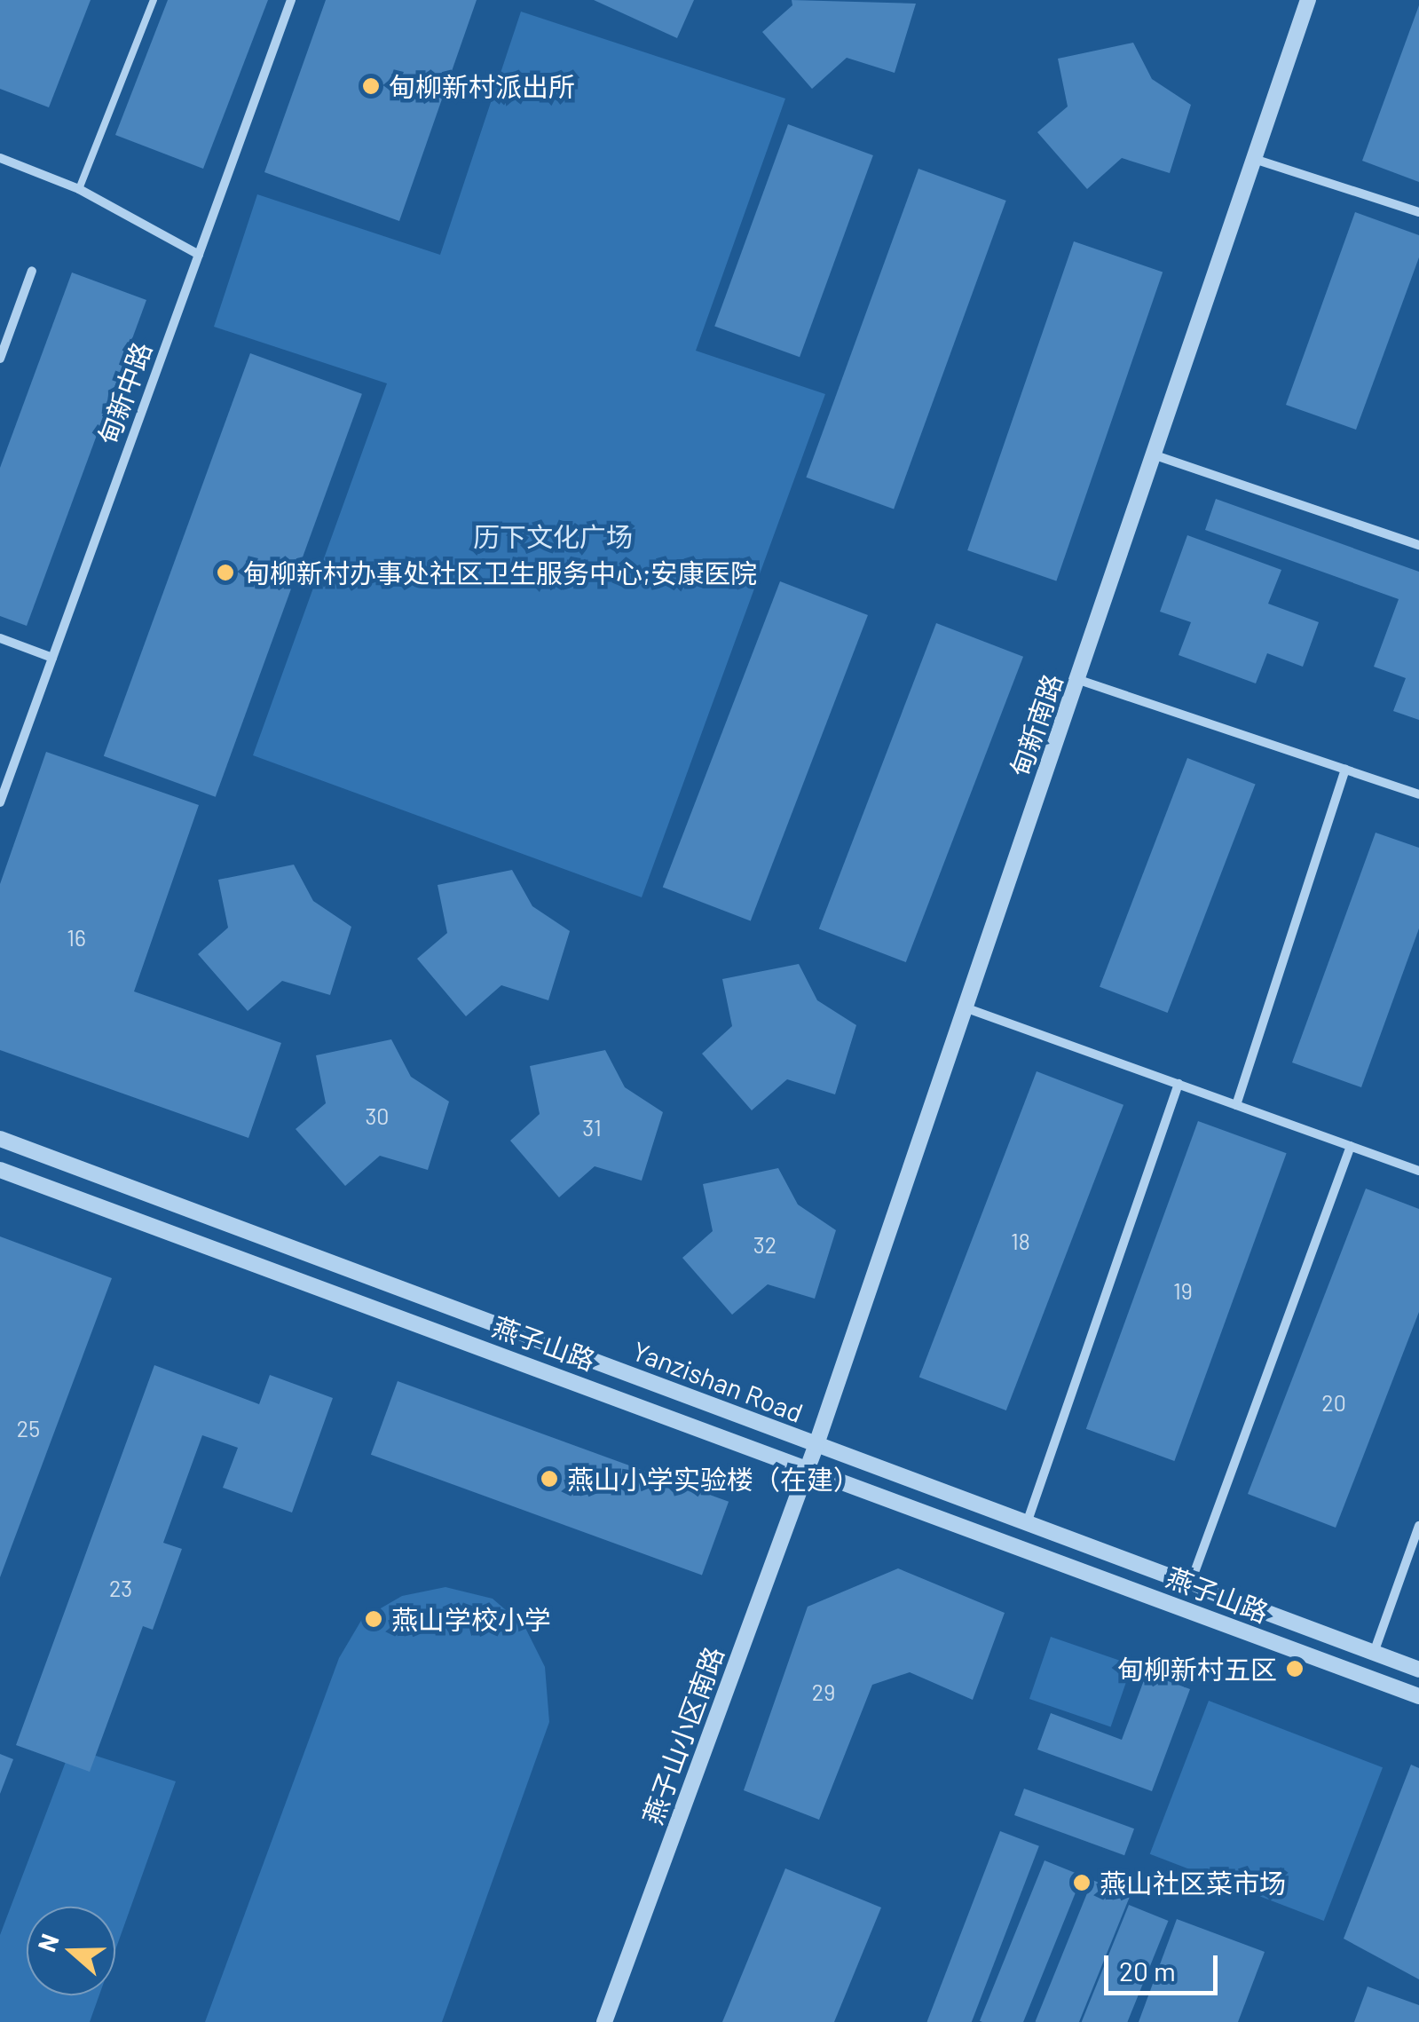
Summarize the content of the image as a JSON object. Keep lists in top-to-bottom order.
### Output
{
  "streets": {
    "street": [
      "甸新中路",
      "甸新南路",
      "燕子山路",
      "Yanzishan Road",
      "燕子山小区南路"
    ]
  },
  "crossings": [
    ["甸新南路", "燕子山路"],
    ["甸新南路", "Yanzishan Road"],
    ["甸新南路", "燕子山小区南路"],
    ["燕子山路", "燕子山小区南路"]
  ],
  "parks": ["历下文化广场"],
  "places": [
    "甸柳新村派出所",
    "甸柳新村办事处社区卫生服务中心;安康医院",
    "燕山小学实验楼（在建）",
    "燕山学校小学",
    "甸柳新村五区",
    "燕山社区菜市场"
  ],
  "house_numbers": [
    "16",
    "30",
    "31",
    "18",
    "32",
    "19",
    "20",
    "25",
    "23",
    "29"
  ],
  "scale_bar": "20 m",
  "north": "left"
}
